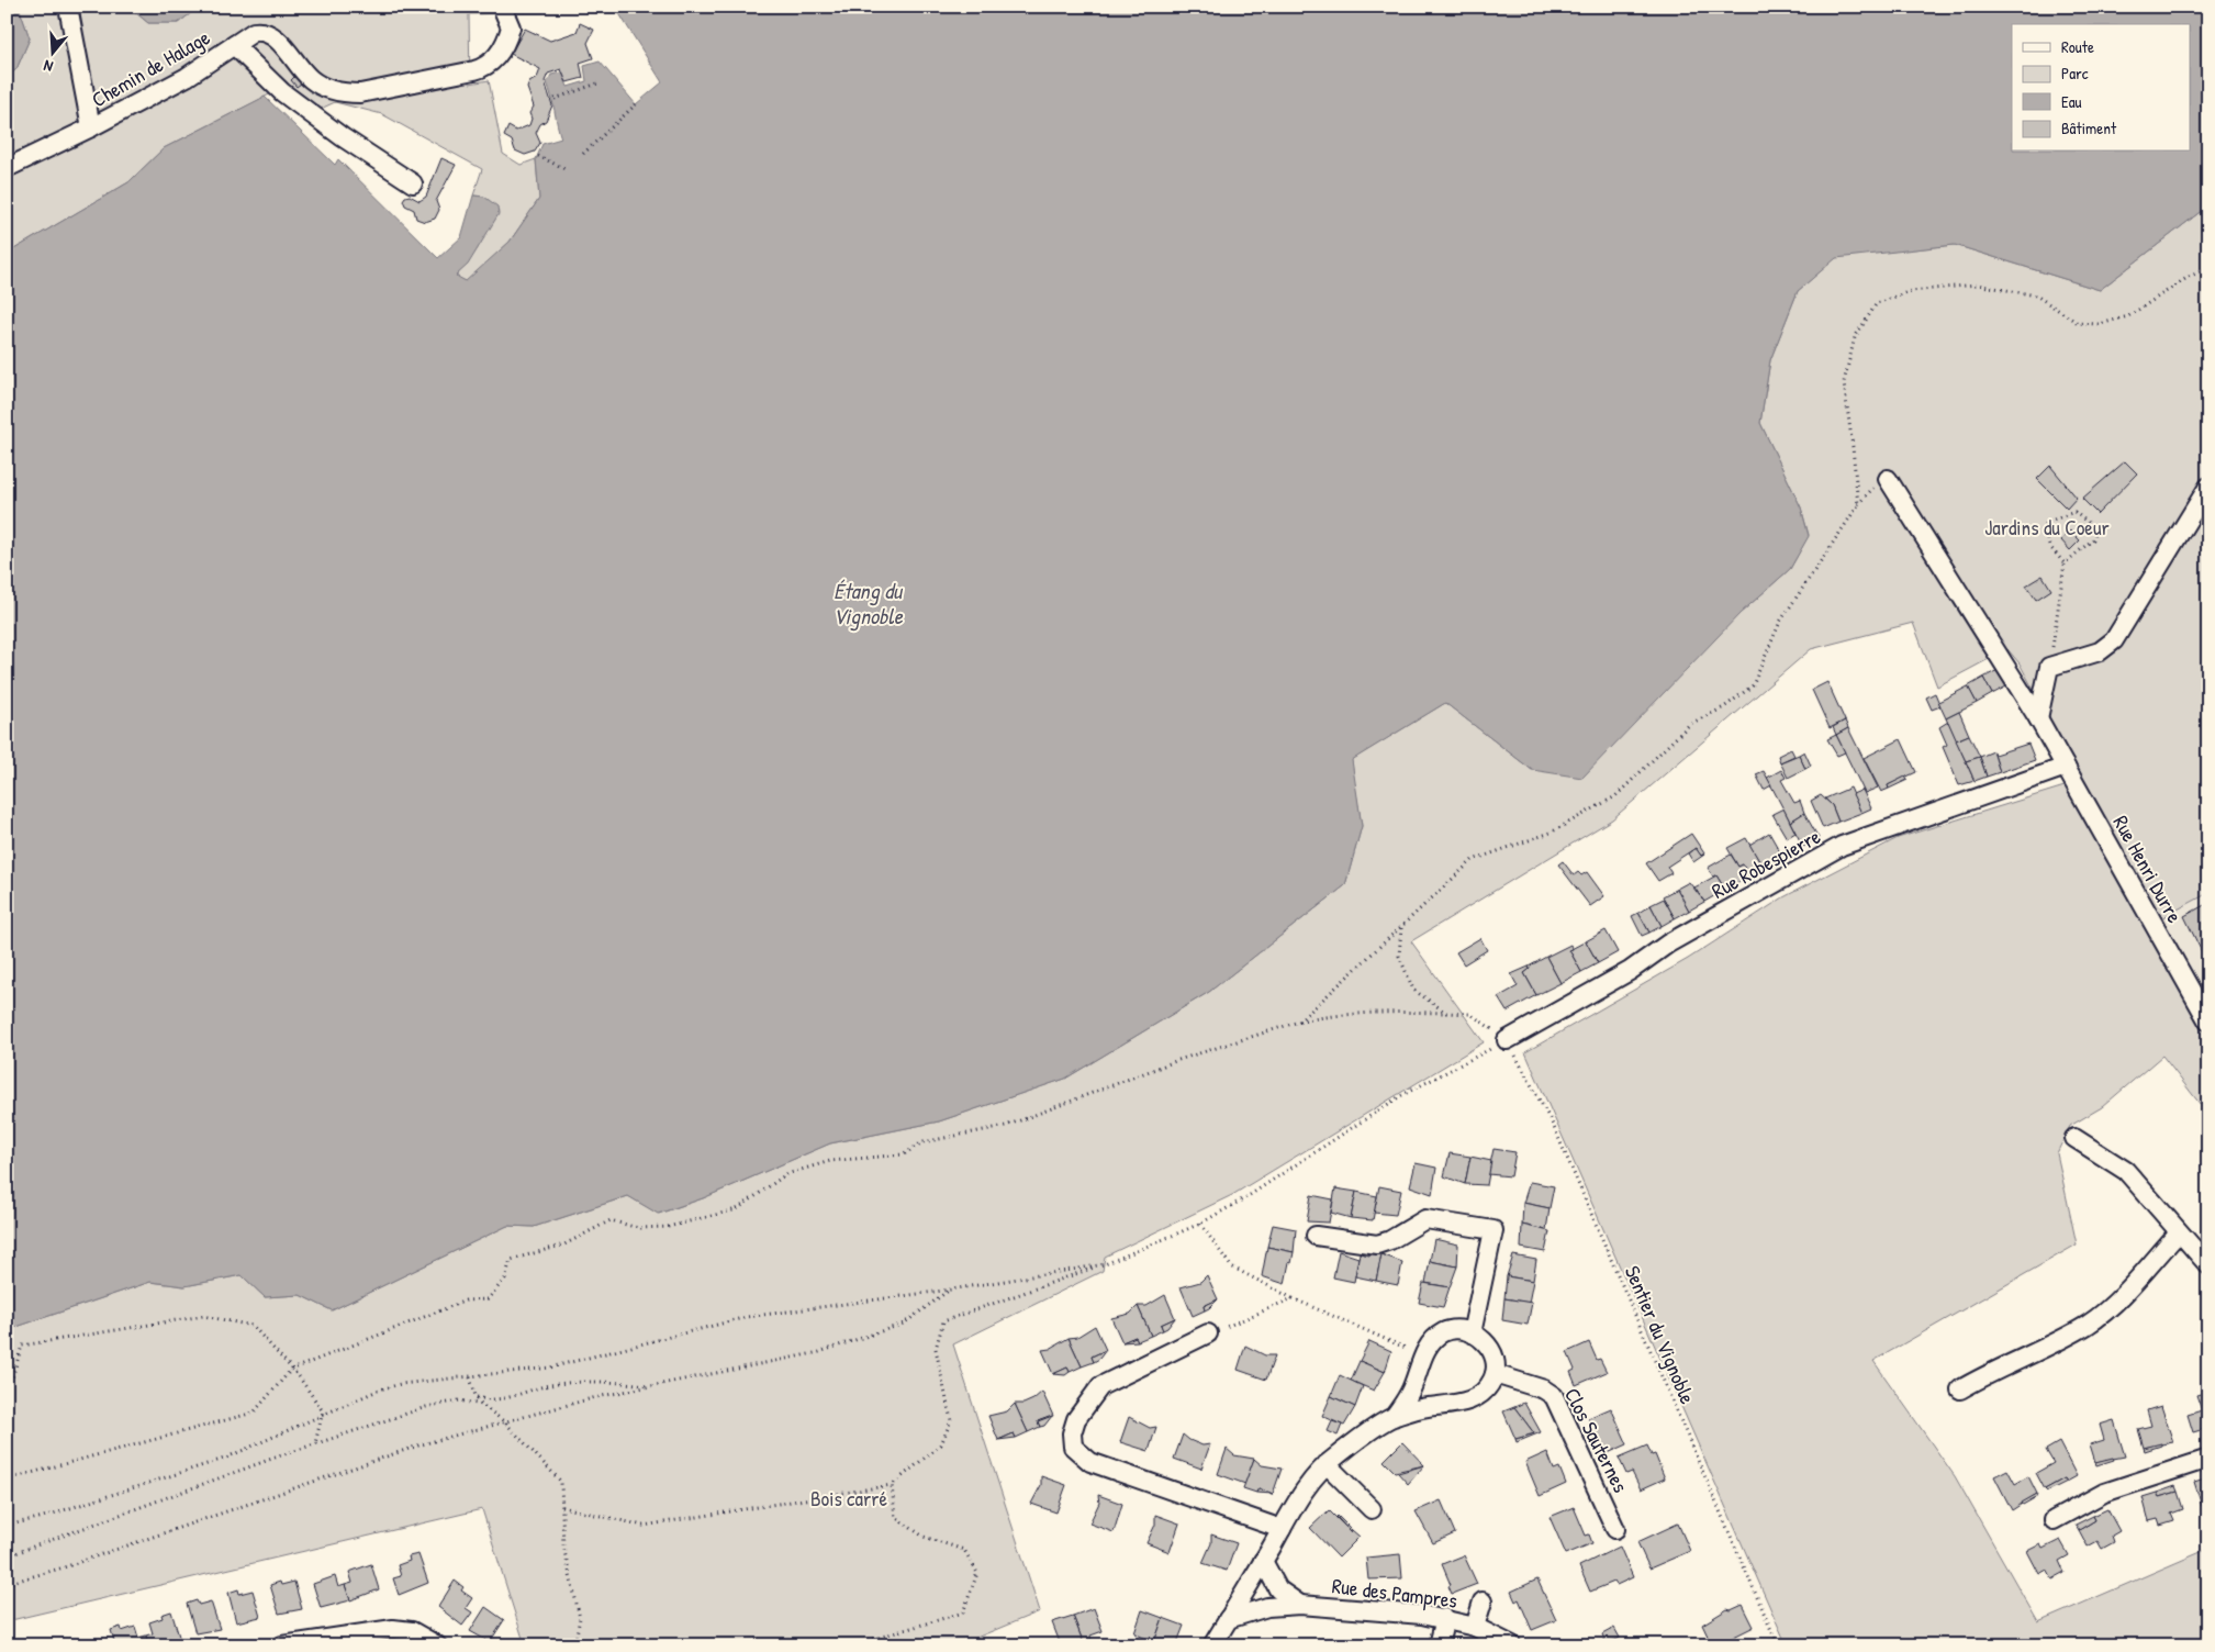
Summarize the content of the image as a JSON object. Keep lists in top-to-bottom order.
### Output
{
  "streets": {
    "street": [
      "Chemin de Halage",
      "Rue Robespierre",
      "Rue Henri Durre",
      "Clos Sauternes",
      "Rue des Pampres"
    ],
    "path": ["Sentier du Vignoble"]
  },
  "crossings": [
    ["Rue Robespierre", "Rue Henri Durre"],
    ["Rue Robespierre", "Sentier du Vignoble"]
  ],
  "water": ["Étang du Vignoble"],
  "parks": ["Jardins du Coeur", "Bois carré"],
  "legend": [
    "Route",
    "Parc",
    "Eau",
    "Bâtiment"
  ],
  "north": "bottom"
}
